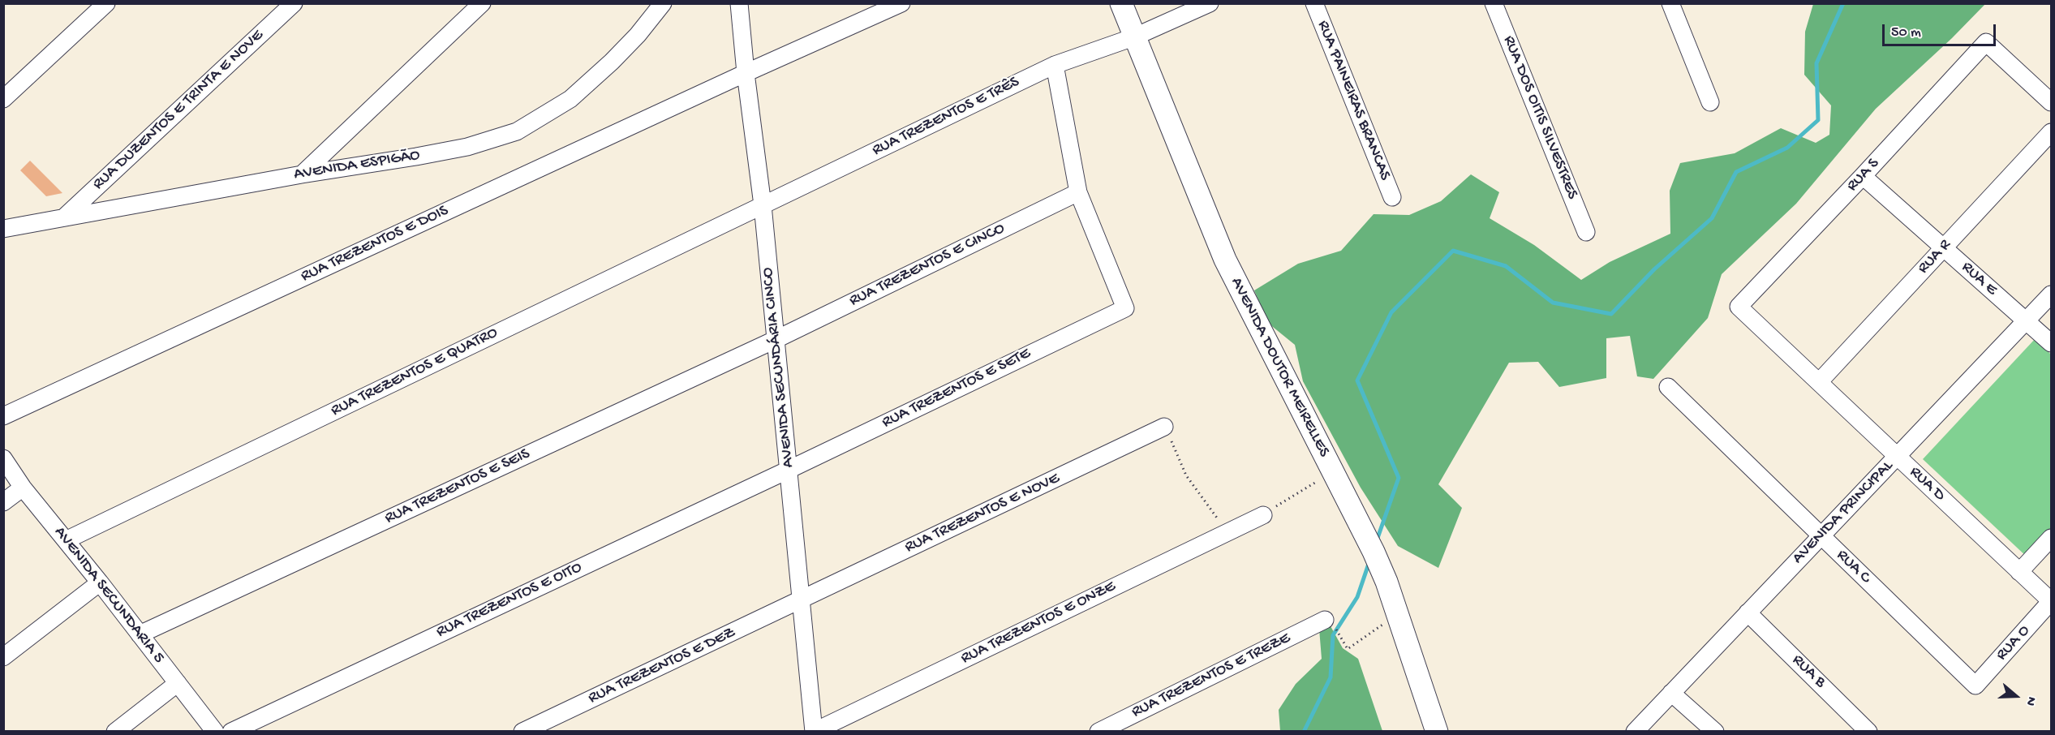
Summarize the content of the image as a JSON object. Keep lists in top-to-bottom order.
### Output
{
  "streets": {
    "main road": ["AVENIDA DOUTOR MEIRELLES"],
    "street": [
      "RUA PAINEIRAS BRANCAS",
      "RUA DUZENTOS E TRINTA E NOVE",
      "RUA TREZENTOS E TRÊS",
      "RUA DOS OITIS SILVESTRES",
      "AVENIDA ESPIGÃO",
      "RUA S",
      "RUA TREZENTOS E DOIS",
      "RUA R",
      "RUA TREZENTOS E CINCO",
      "RUA E",
      "AVENIDA SECUNDÁRIA CINCO",
      "RUA TREZENTOS E QUATRO",
      "RUA TREZENTOS E SETE",
      "RUA D",
      "RUA TREZENTOS E SEIS",
      "AVENIDA PRINCIPAL",
      "RUA TREZENTOS E NOVE",
      "RUA C",
      "AVENIDA SECUNDARIA 5",
      "RUA TREZENTOS E OITO",
      "RUA TREZENTOS E ONZE",
      "RUA O",
      "RUA TREZENTOS E DEZ",
      "RUA B",
      "RUA TREZENTOS E TREZE"
    ]
  },
  "crossings": [
    ["RUA DUZENTOS E TRINTA E NOVE", "AVENIDA ESPIGÃO"],
    ["RUA TREZENTOS E TRÊS", "AVENIDA SECUNDÁRIA CINCO"],
    ["RUA TREZENTOS E TRÊS", "AVENIDA DOUTOR MEIRELLES"],
    ["RUA TREZENTOS E TRÊS", "RUA TREZENTOS E QUATRO"],
    ["RUA S", "RUA E"],
    ["RUA S", "RUA D"],
    ["RUA TREZENTOS E DOIS", "AVENIDA SECUNDÁRIA CINCO"],
    ["RUA R", "RUA E"],
    ["RUA R", "RUA D"],
    ["RUA TREZENTOS E CINCO", "AVENIDA SECUNDÁRIA CINCO"],
    ["RUA TREZENTOS E CINCO", "RUA TREZENTOS E SETE"],
    ["RUA TREZENTOS E CINCO", "RUA TREZENTOS E SEIS"],
    ["RUA E", "AVENIDA PRINCIPAL"],
    ["AVENIDA SECUNDÁRIA CINCO", "RUA TREZENTOS E QUATRO"],
    ["AVENIDA SECUNDÁRIA CINCO", "RUA TREZENTOS E SETE"],
    ["AVENIDA SECUNDÁRIA CINCO", "RUA TREZENTOS E SEIS"],
    ["AVENIDA SECUNDÁRIA CINCO", "RUA TREZENTOS E NOVE"],
    ["AVENIDA SECUNDÁRIA CINCO", "RUA TREZENTOS E OITO"],
    ["AVENIDA SECUNDÁRIA CINCO", "RUA TREZENTOS E ONZE"],
    ["AVENIDA SECUNDÁRIA CINCO", "RUA TREZENTOS E DEZ"],
    ["RUA TREZENTOS E QUATRO", "AVENIDA SECUNDARIA 5"],
    ["RUA TREZENTOS E SETE", "RUA TREZENTOS E OITO"],
    ["RUA D", "AVENIDA PRINCIPAL"],
    ["RUA D", "RUA O"],
    ["RUA TREZENTOS E SEIS", "AVENIDA SECUNDARIA 5"],
    ["AVENIDA PRINCIPAL", "RUA C"],
    ["AVENIDA PRINCIPAL", "RUA B"],
    ["RUA TREZENTOS E NOVE", "RUA TREZENTOS E DEZ"],
    ["RUA C", "RUA O"]
  ],
  "scale_bar": "50 m",
  "north": "right"
}
